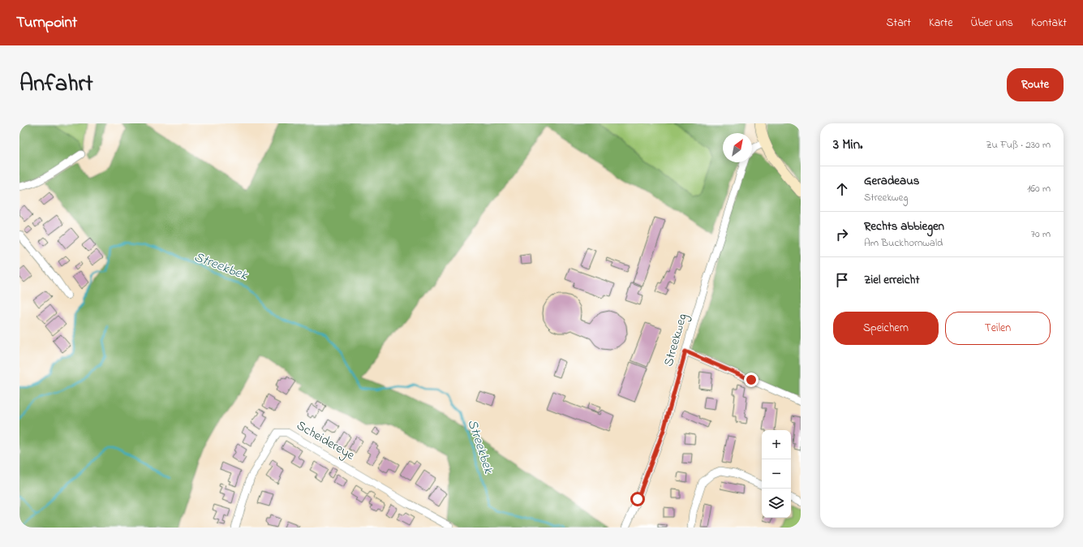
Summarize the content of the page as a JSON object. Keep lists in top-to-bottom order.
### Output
{
  "streets": {
    "street": ["Streekweg", "Scheidereye"]
  },
  "water": ["Streekbek"],
  "north": "top right",
  "page": {
    "header": "Turnpoint",
    "nav": [
      "Start",
      "Karte",
      "Über uns",
      "Kontakt"
    ],
    "title": "Anfahrt",
    "buttons": [
      "Route",
      ["Speichern", "Teilen"]
    ],
    "heading": ["3 Min.", "Zu Fuß · 230 m"],
    "list": [
      ["Geradeaus", "Streekweg", "160 m"],
      ["Rechts abbiegen", "Am Buckhornwald", "70 m"],
      "Ziel erreicht"
    ],
    "map_buttons": ["+", "−"]
  }
}
